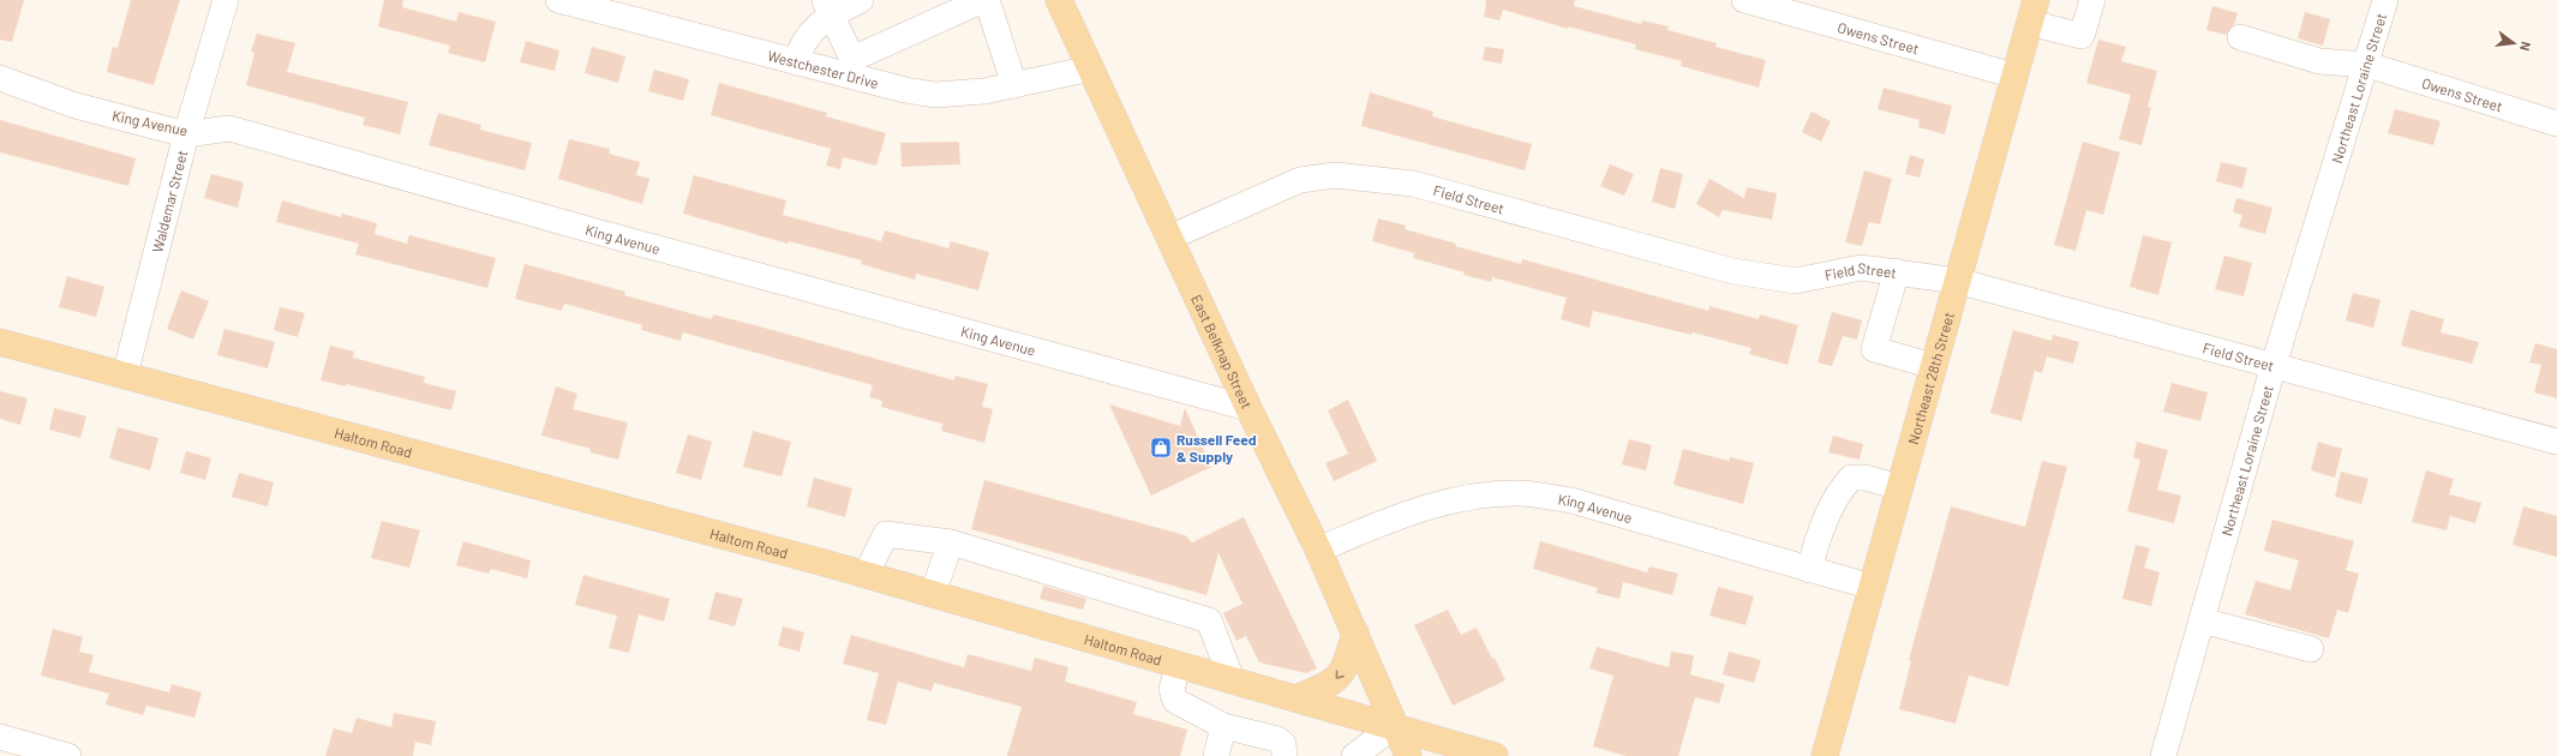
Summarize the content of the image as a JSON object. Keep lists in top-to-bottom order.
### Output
{
  "streets": {
    "main road": ["East Belknap Street", "Northeast 28th Street", "Haltom Road"],
    "street": [
      "Owens Street",
      "Westchester Drive",
      "Northeast Loraine Street",
      "King Avenue",
      "Field Street",
      "Waldemar Street"
    ]
  },
  "crossings": [
    ["Owens Street", "Northeast Loraine Street"],
    ["Owens Street", "Northeast 28th Street"],
    ["Westchester Drive", "East Belknap Street"],
    ["Northeast Loraine Street", "Field Street"],
    ["King Avenue", "Waldemar Street"],
    ["King Avenue", "East Belknap Street"],
    ["King Avenue", "Northeast 28th Street"],
    ["Field Street", "East Belknap Street"],
    ["Field Street", "Northeast 28th Street"],
    ["Waldemar Street", "Haltom Road"],
    ["East Belknap Street", "Haltom Road"]
  ],
  "places": {
    "shop": ["Russell Feed & Supply"]
  },
  "north": "right"
}
